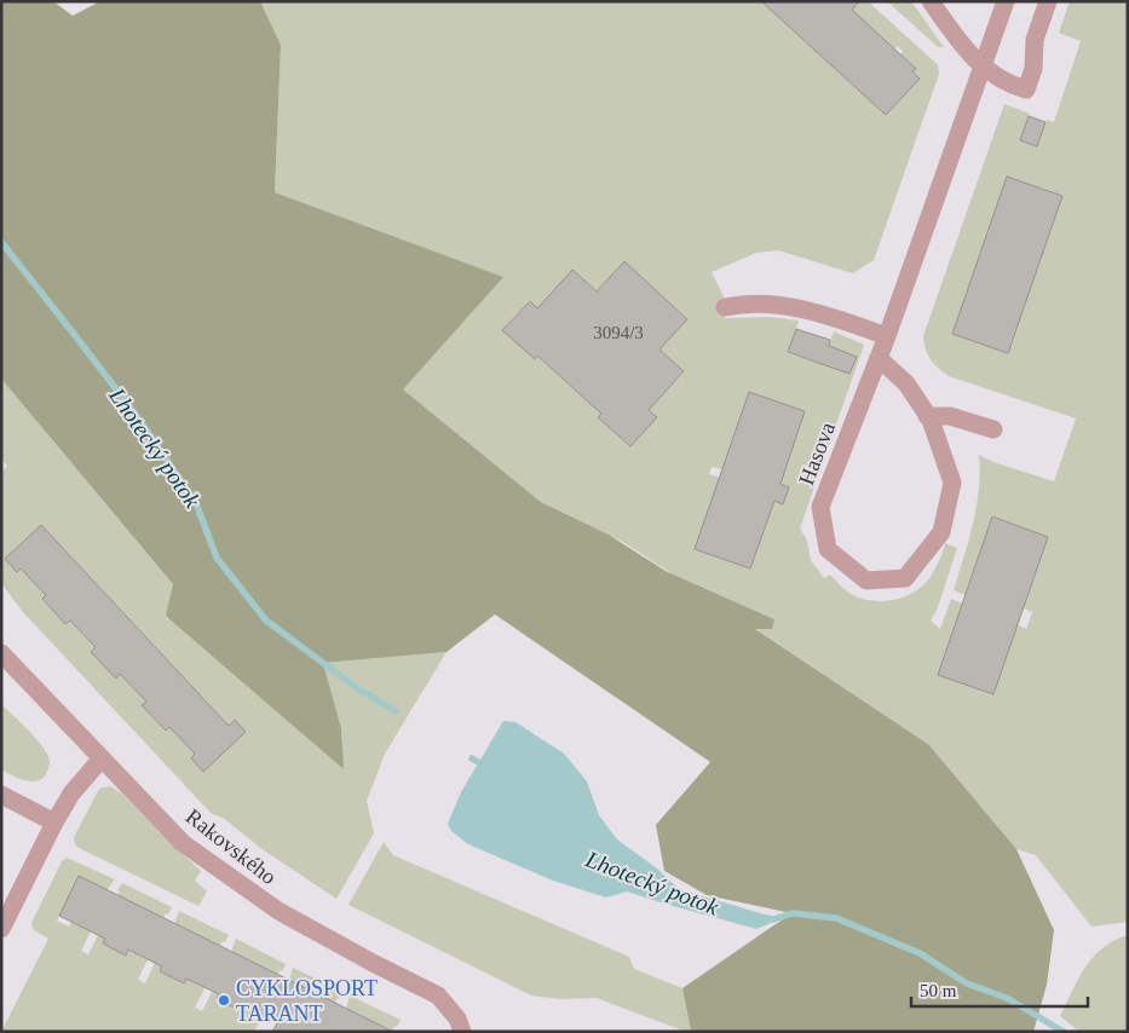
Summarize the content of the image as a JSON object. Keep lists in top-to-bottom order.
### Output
{
  "streets": {
    "street": ["Hasova", "Rakovského"]
  },
  "water": ["Lhotecký potok"],
  "places": ["CYKLOSPORT TARANT"],
  "house_numbers": ["3094/3"],
  "scale_bar": "50 m"
}
